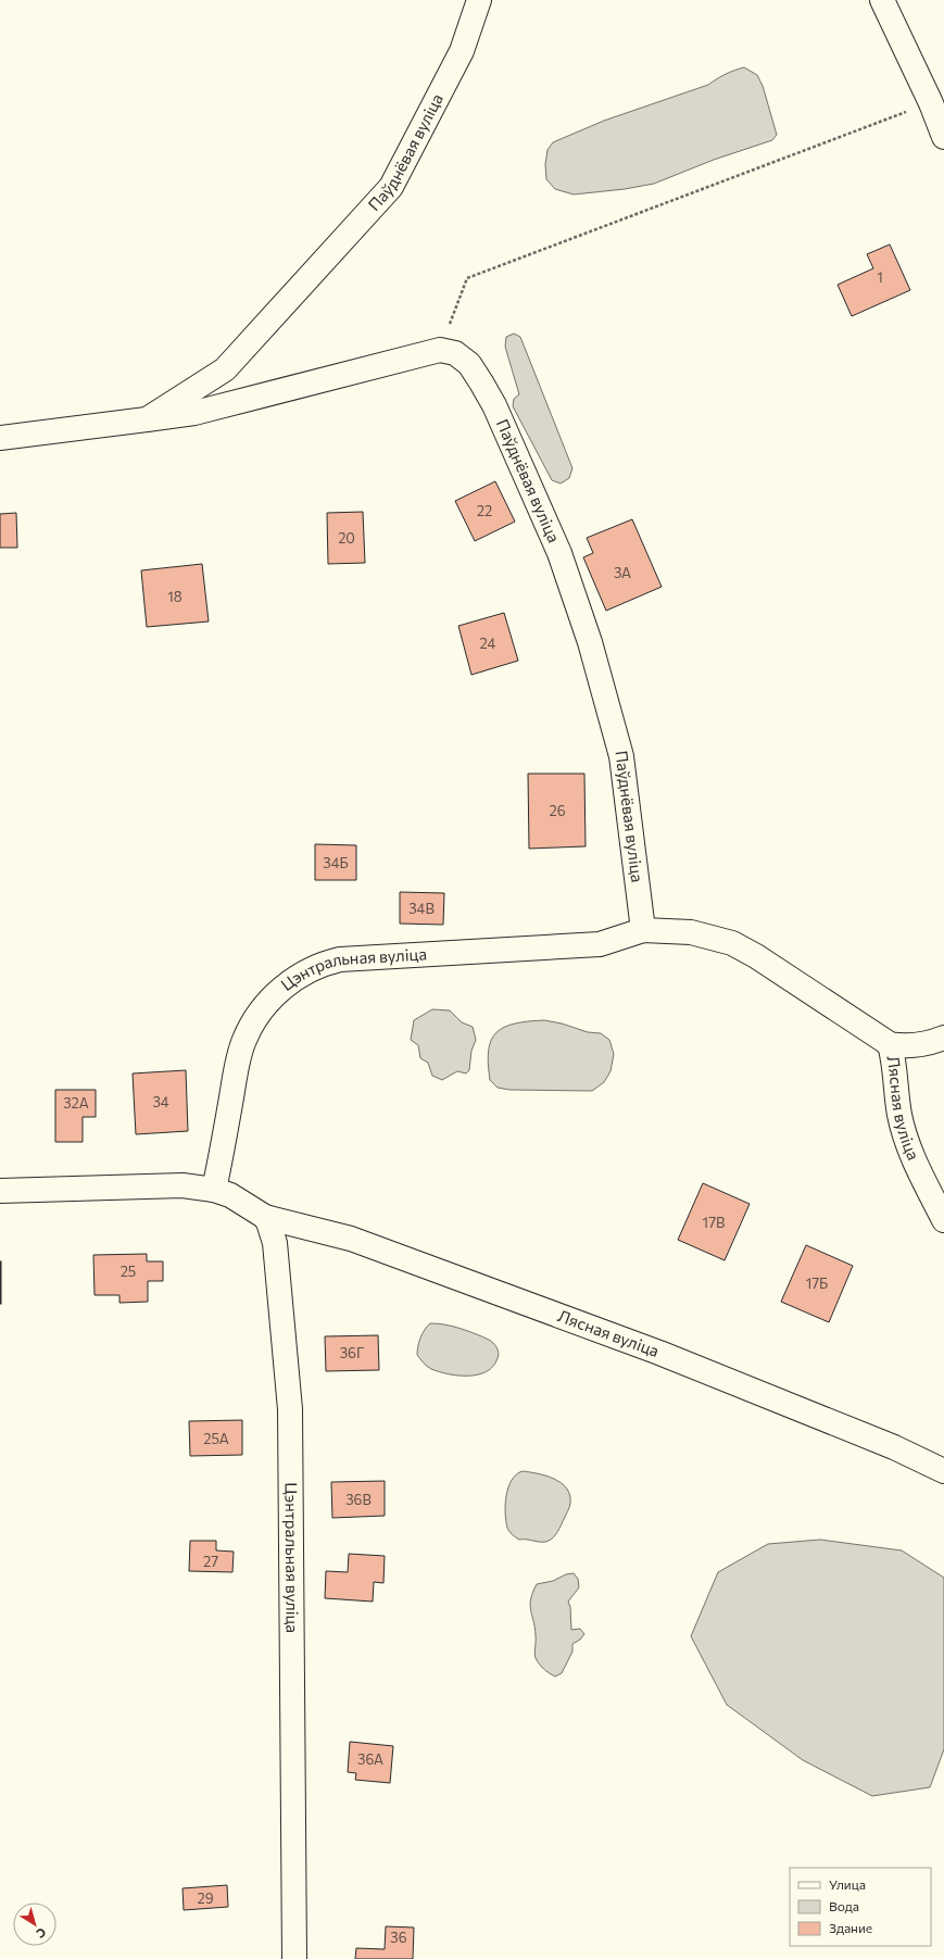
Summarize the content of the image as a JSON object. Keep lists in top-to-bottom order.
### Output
{
  "streets": {
    "street": ["Паўднёвая вуліца", "Цэнтральная вуліца", "Лясная вуліца"]
  },
  "crossings": [
    ["Паўднёвая вуліца", "Цэнтральная вуліца"],
    ["Цэнтральная вуліца", "Лясная вуліца"]
  ],
  "house_numbers": [
    "1",
    "22",
    "20",
    "3А",
    "18",
    "24",
    "26",
    "34Б",
    "34В",
    "34",
    "32А",
    "17В",
    "25",
    "17Б",
    "36Г",
    "25А",
    "36В",
    "27",
    "36А",
    "29",
    "36"
  ],
  "legend": ["Улица", "Вода", "Здание"],
  "north": "bottom right"
}
